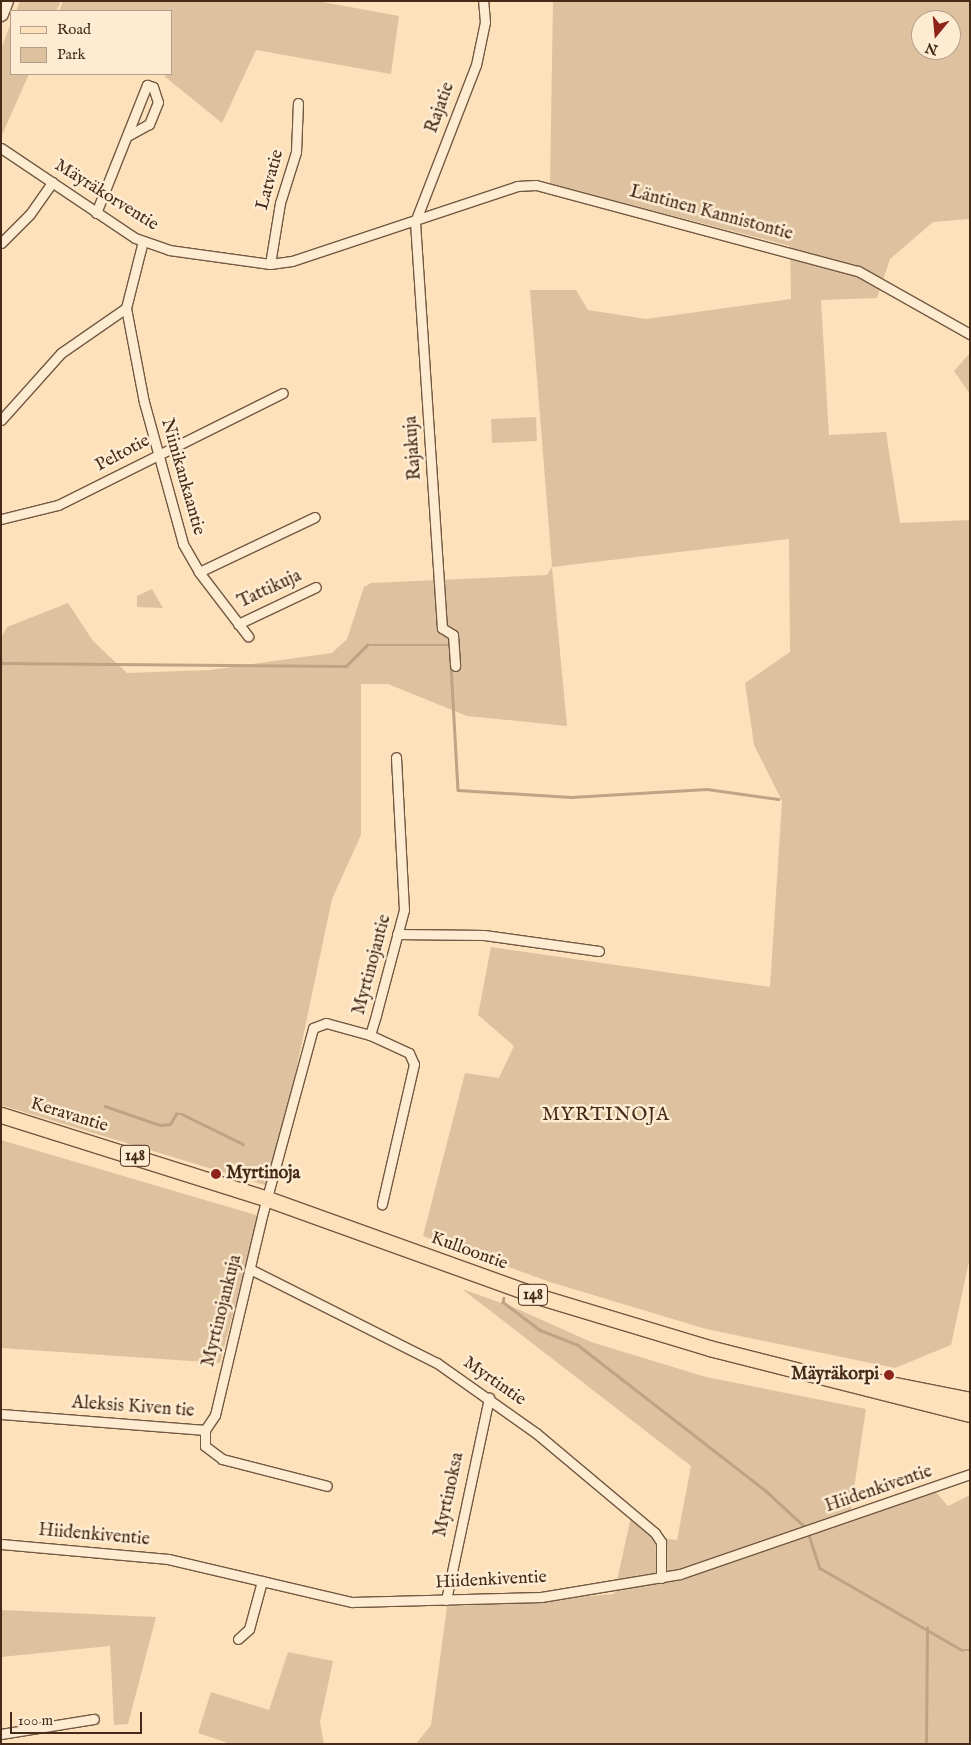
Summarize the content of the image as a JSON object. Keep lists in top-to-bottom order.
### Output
{
  "streets": {
    "main road": ["Keravantie", "148", "Kulloontie"],
    "street": [
      "Rajatie",
      "Latvatie",
      "Mäyräkorventie",
      "Läntinen Kannistontie",
      "Rajakuja",
      "Peltotie",
      "Niinikankaantie",
      "Tattikuja",
      "Myrtinojantie",
      "Myrtinojankuja",
      "Myrtintie",
      "Aleksis Kiven tie",
      "Hiidenkiventie",
      "Myrtinoksa"
    ]
  },
  "crossings": [
    ["Rajatie", "Mäyräkorventie"],
    ["Rajatie", "Rajakuja"],
    ["Latvatie", "Mäyräkorventie"],
    ["Mäyräkorventie", "Läntinen Kannistontie"],
    ["Mäyräkorventie", "Rajakuja"],
    ["Peltotie", "Niinikankaantie"],
    ["Niinikankaantie", "Tattikuja"],
    ["Myrtinojantie", "Keravantie"],
    ["Myrtinojantie", "Kulloontie"],
    ["Myrtinojantie", "Myrtinojankuja"],
    ["Keravantie", "Kulloontie"],
    ["Keravantie", "Myrtinojankuja"],
    ["Kulloontie", "Myrtinojankuja"],
    ["Myrtinojankuja", "Myrtintie"],
    ["Myrtinojankuja", "Aleksis Kiven tie"],
    ["Myrtintie", "Hiidenkiventie"],
    ["Myrtintie", "Myrtinoksa"],
    ["Hiidenkiventie", "Myrtinoksa"]
  ],
  "districts": ["MYRTINOJA"],
  "places": ["Myrtinoja", "Mäyräkorpi"],
  "legend": ["Road", "Park"],
  "scale_bar": "100 m",
  "north": "bottom"
}
